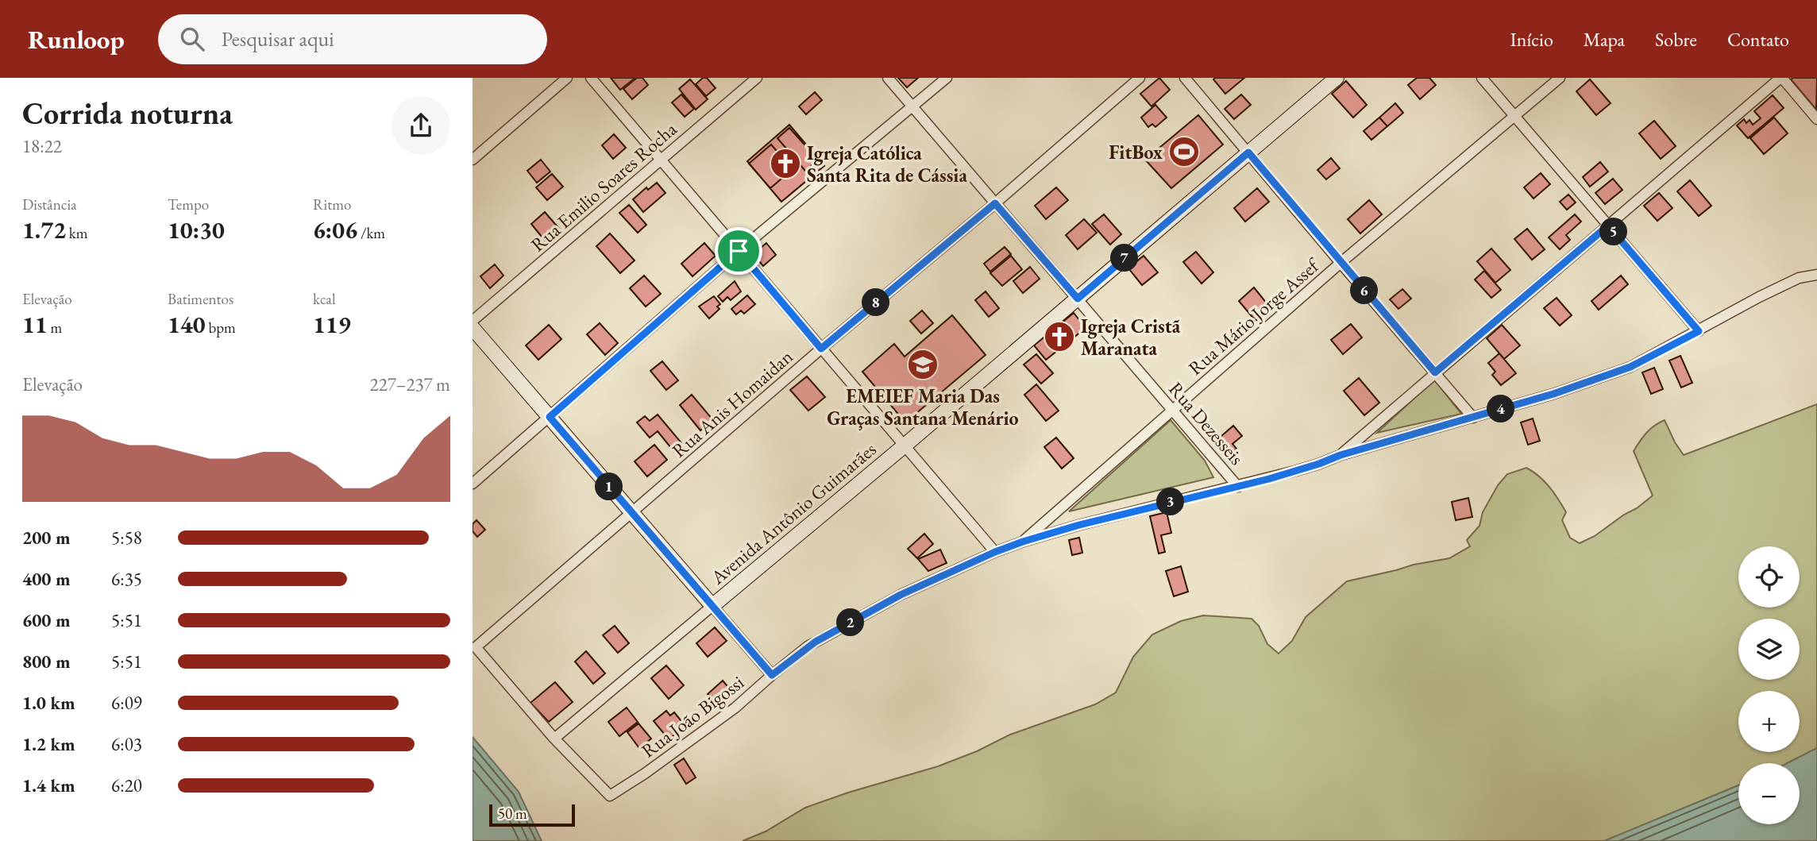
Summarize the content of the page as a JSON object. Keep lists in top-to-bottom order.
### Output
{
  "streets": {
    "street": [
      "Rua Emilio Soares Rocha",
      "Rua Mário Jorge Assef",
      "Rua Anis Homaidan",
      "Rua Dezesseis",
      "Avenida Antônio Guimarães",
      "Rua João Bigossi"
    ]
  },
  "crossings": [
    ["Rua Mário Jorge Assef", "Rua Dezesseis"],
    ["Rua Mário Jorge Assef", "Rua João Bigossi"],
    ["Rua Anis Homaidan", "Rua Dezesseis"],
    ["Rua Anis Homaidan", "Avenida Antônio Guimarães"],
    ["Rua Anis Homaidan", "Rua João Bigossi"],
    ["Rua Dezesseis", "Avenida Antônio Guimarães"],
    ["Rua Dezesseis", "Rua João Bigossi"],
    ["Avenida Antônio Guimarães", "Rua João Bigossi"]
  ],
  "places": {
    "sports": ["FitBox"],
    "church": ["Igreja Católica Santa Rita de Cássia", "Igreja Cristã Maranata"],
    "school or university": ["EMEIEF Maria Das Graças Santana Menário"]
  },
  "scale_bar": "50 m",
  "page": {
    "header": "Runloop",
    "search": "Pesquisar aqui",
    "nav": [
      "Início",
      "Mapa",
      "Sobre",
      "Contato"
    ],
    "heading": ["Corrida noturna", "18:22"],
    "stats": [
      ["Distância", "1.72 km"],
      ["Tempo", "10:30"],
      ["Ritmo", "6:06 /km"],
      ["Elevação", "11 m"],
      ["Batimentos", "140 bpm"],
      ["kcal", "119"]
    ],
    "pins": [
      "5",
      "7",
      "6",
      "8",
      "4",
      "1",
      "3",
      "2"
    ],
    "chart": ["Elevação", "227–237 m"],
    "list": [
      {
        "name": "200 m",
        "note": "5:58"
      },
      {
        "name": "400 m",
        "note": "6:35"
      },
      {
        "name": "600 m",
        "note": "5:51"
      },
      {
        "name": "800 m",
        "note": "5:51"
      },
      {
        "name": "1.0 km",
        "note": "6:09"
      },
      {
        "name": "1.2 km",
        "note": "6:03"
      },
      {
        "name": "1.4 km",
        "note": "6:20"
      }
    ],
    "map_buttons": ["+", "−"],
    "scale": "50 m"
  }
}
